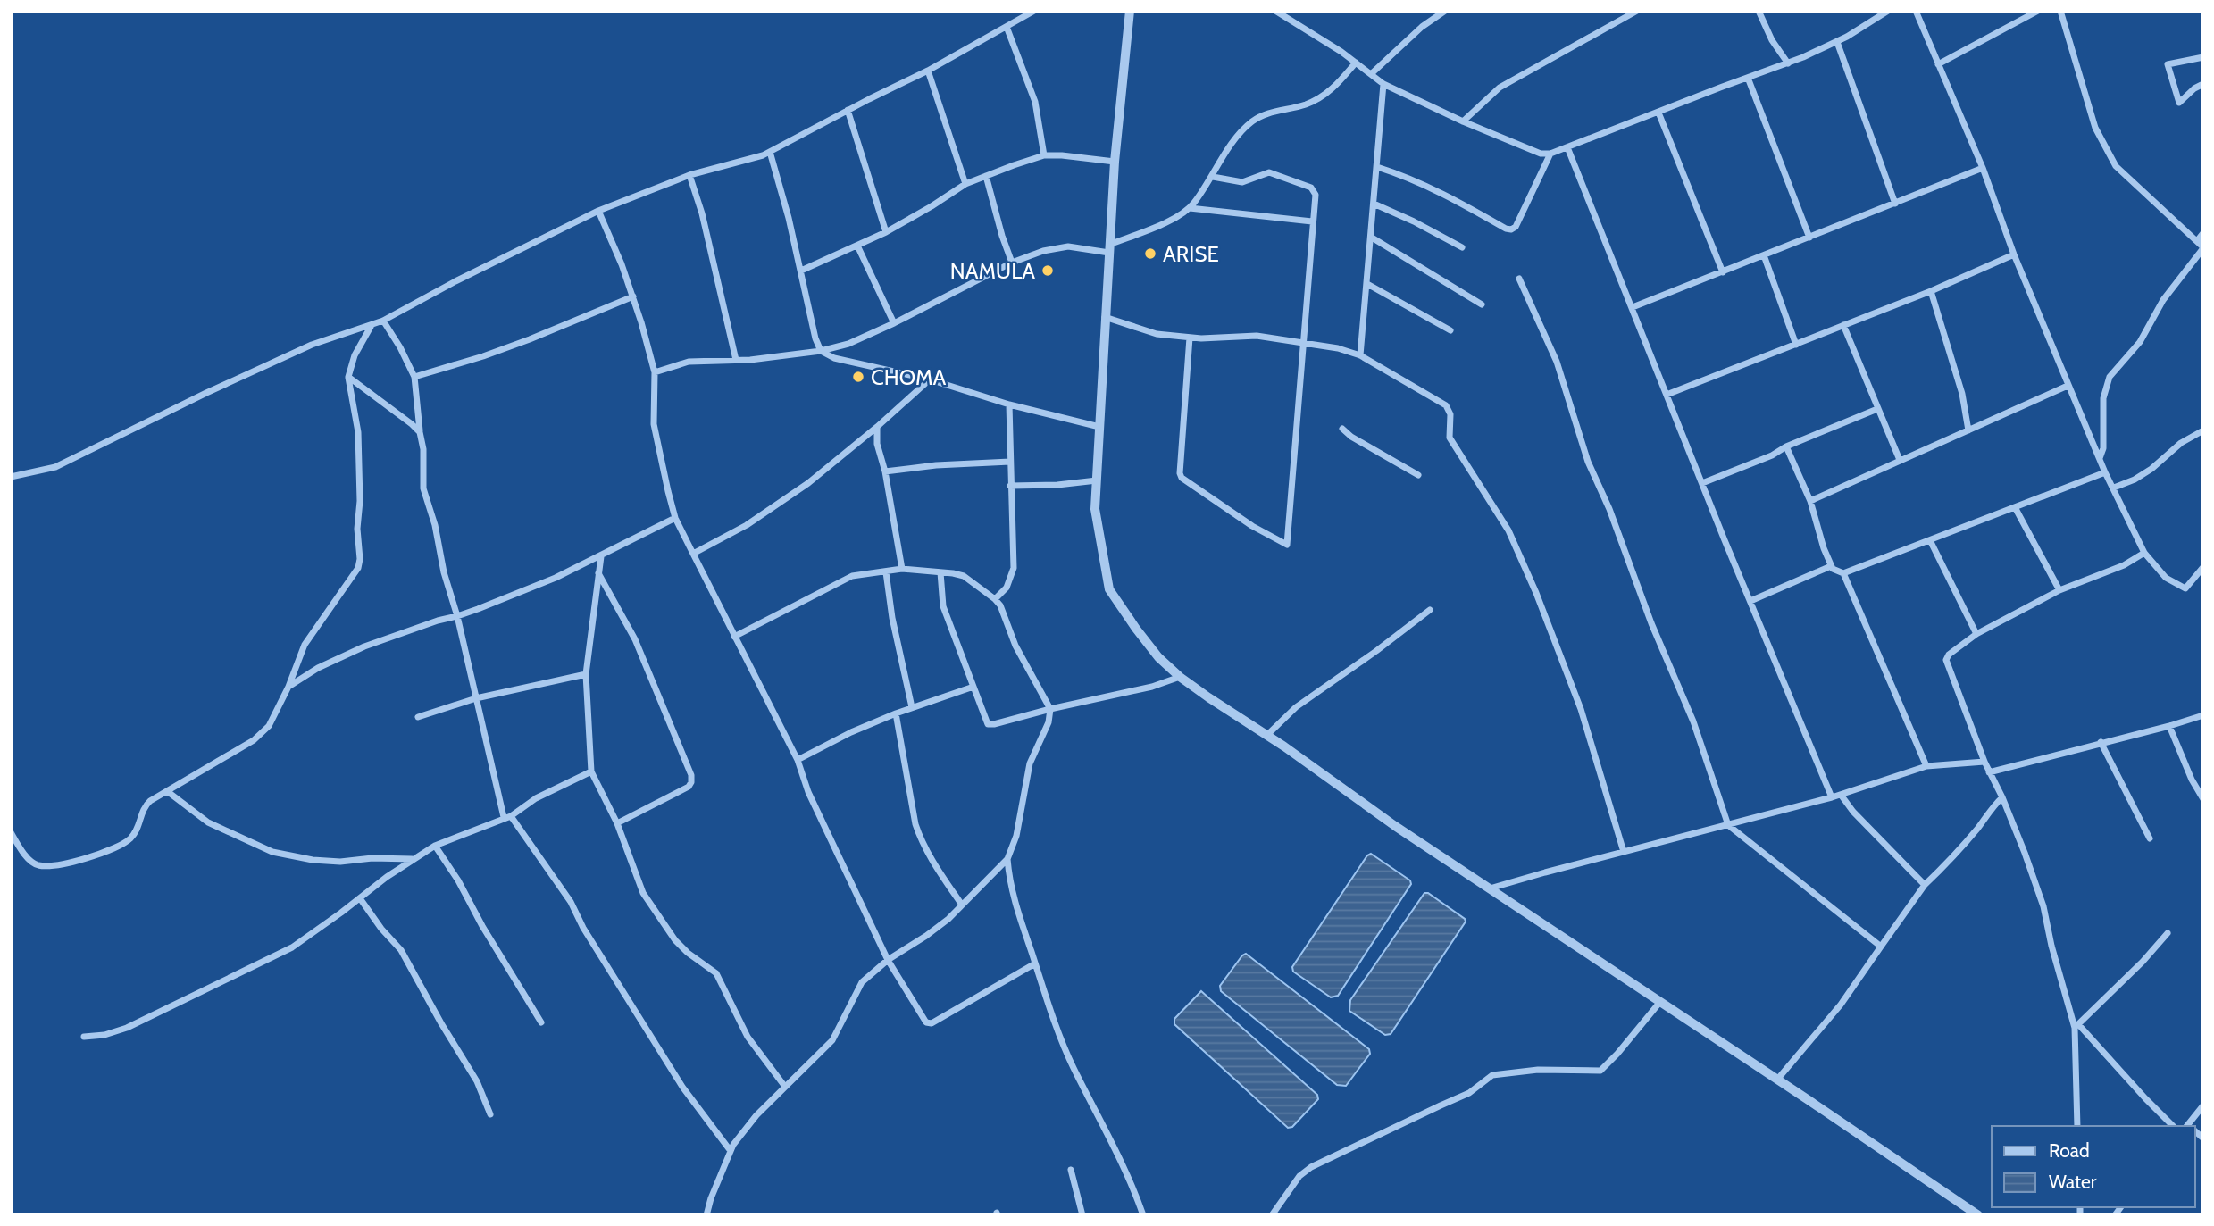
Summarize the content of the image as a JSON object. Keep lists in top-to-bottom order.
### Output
{
  "places": ["ARISE", "NAMULA", "CHOMA"],
  "legend": ["Road", "Water"]
}
